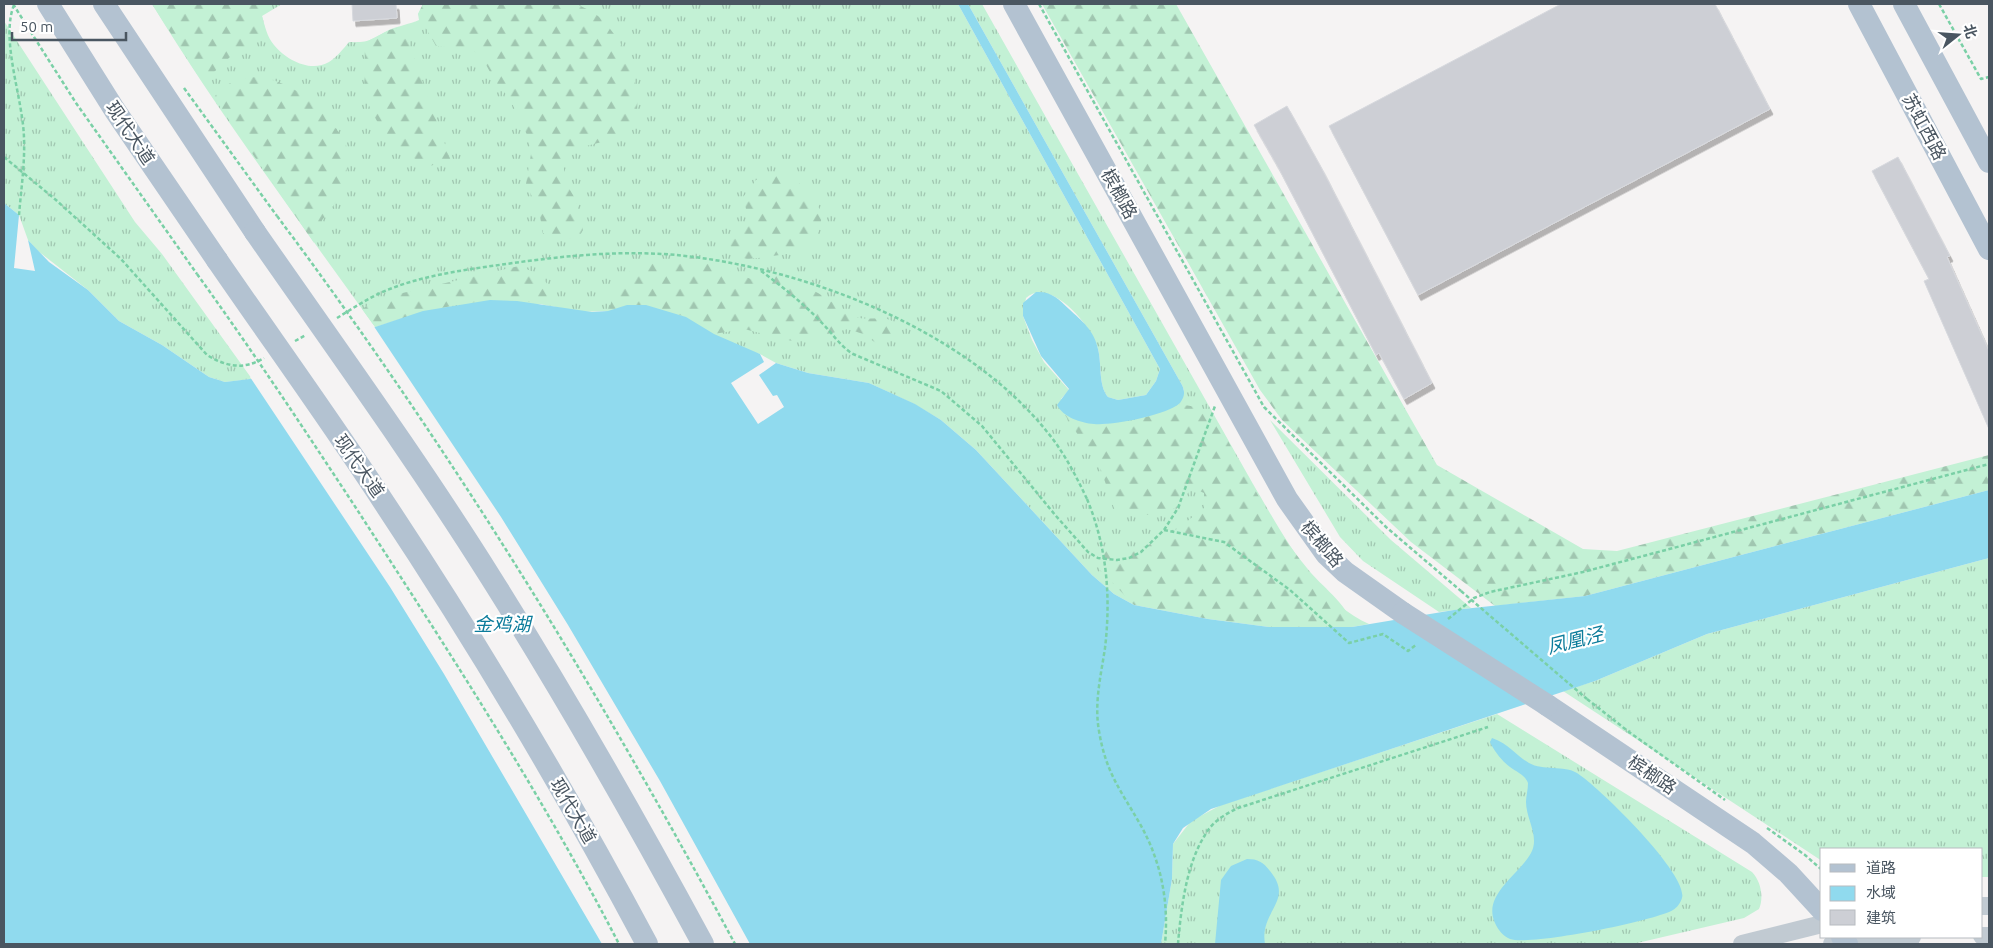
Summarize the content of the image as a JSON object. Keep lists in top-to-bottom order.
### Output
{
  "streets": {
    "main road": ["苏虹西路", "现代大道", "槟榔路"]
  },
  "water": ["金鸡湖", "凤凰泾"],
  "legend": ["道路", "水域", "建筑"],
  "scale_bar": "50 m",
  "north": "right"
}
